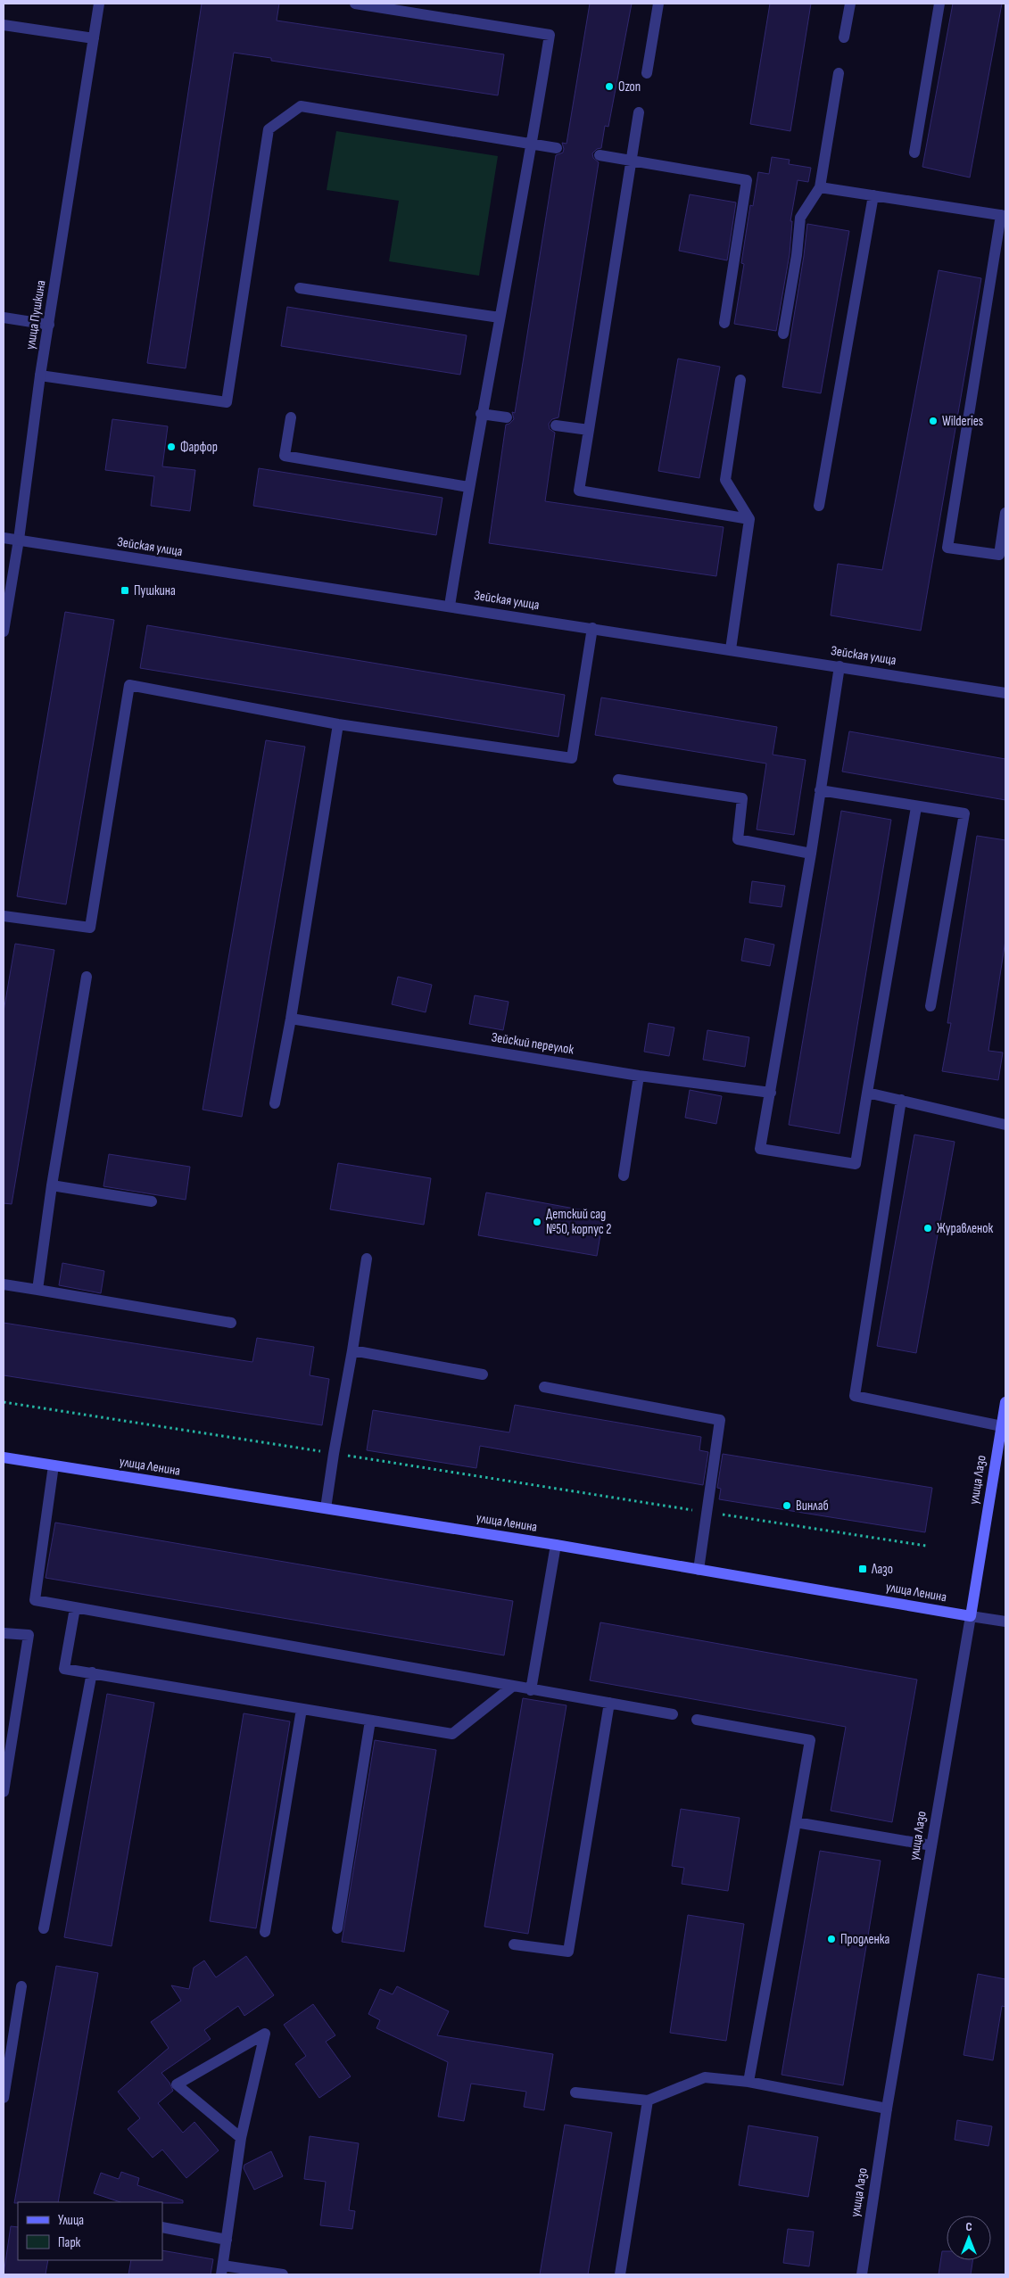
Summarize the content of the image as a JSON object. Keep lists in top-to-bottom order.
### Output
{
  "streets": {
    "main road": ["улица Ленина", "улица Лазо"],
    "street": ["улица Пушкина", "Зейская улица", "Зейский переулок"]
  },
  "crossings": [
    ["улица Пушкина", "Зейская улица"],
    ["улица Ленина", "улица Лазо"]
  ],
  "places": {
    "other": [
      "Ozon",
      "Wilderies",
      "Фарфор",
      "Детский сад №50, корпус 2",
      "Журавленок",
      "Винлаб",
      "Продленка"
    ],
    "transit": ["Пушкина", "Лазо"]
  },
  "legend": ["Улица", "Парк"],
  "north": "top"
}
